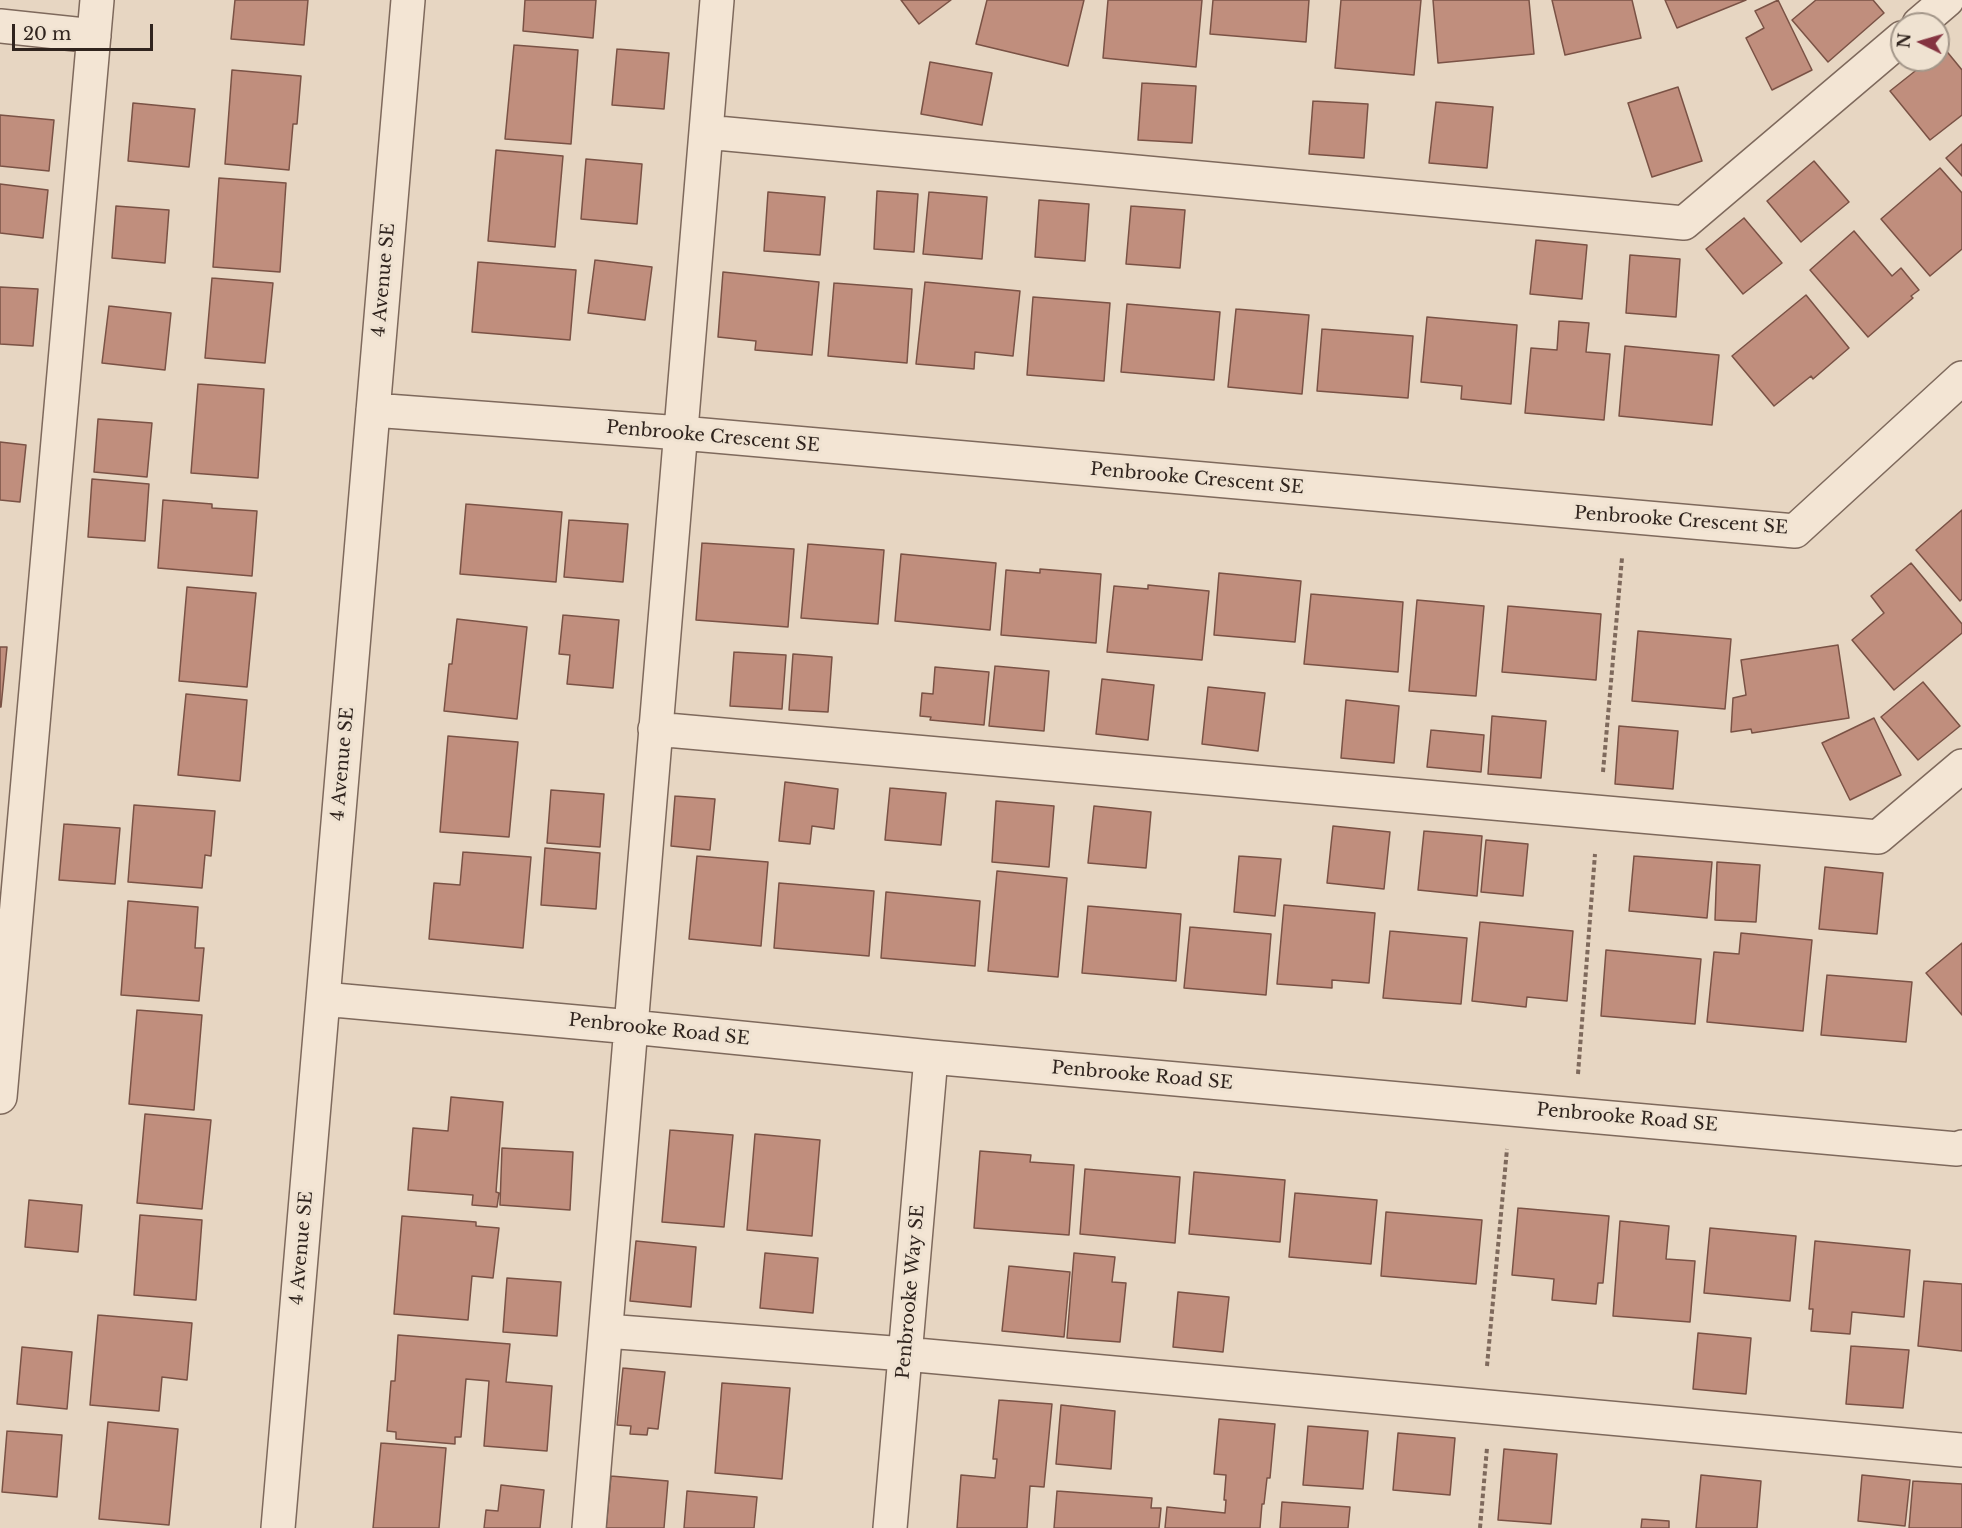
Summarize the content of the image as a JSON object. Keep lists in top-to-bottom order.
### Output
{
  "streets": {
    "street": [
      "4 Avenue SE",
      "Penbrooke Crescent SE",
      "Penbrooke Road SE",
      "Penbrooke Way SE"
    ]
  },
  "crossings": [
    ["4 Avenue SE", "Penbrooke Crescent SE"],
    ["4 Avenue SE", "Penbrooke Road SE"],
    ["Penbrooke Road SE", "Penbrooke Way SE"]
  ],
  "scale_bar": "20 m",
  "north": "left"
}
